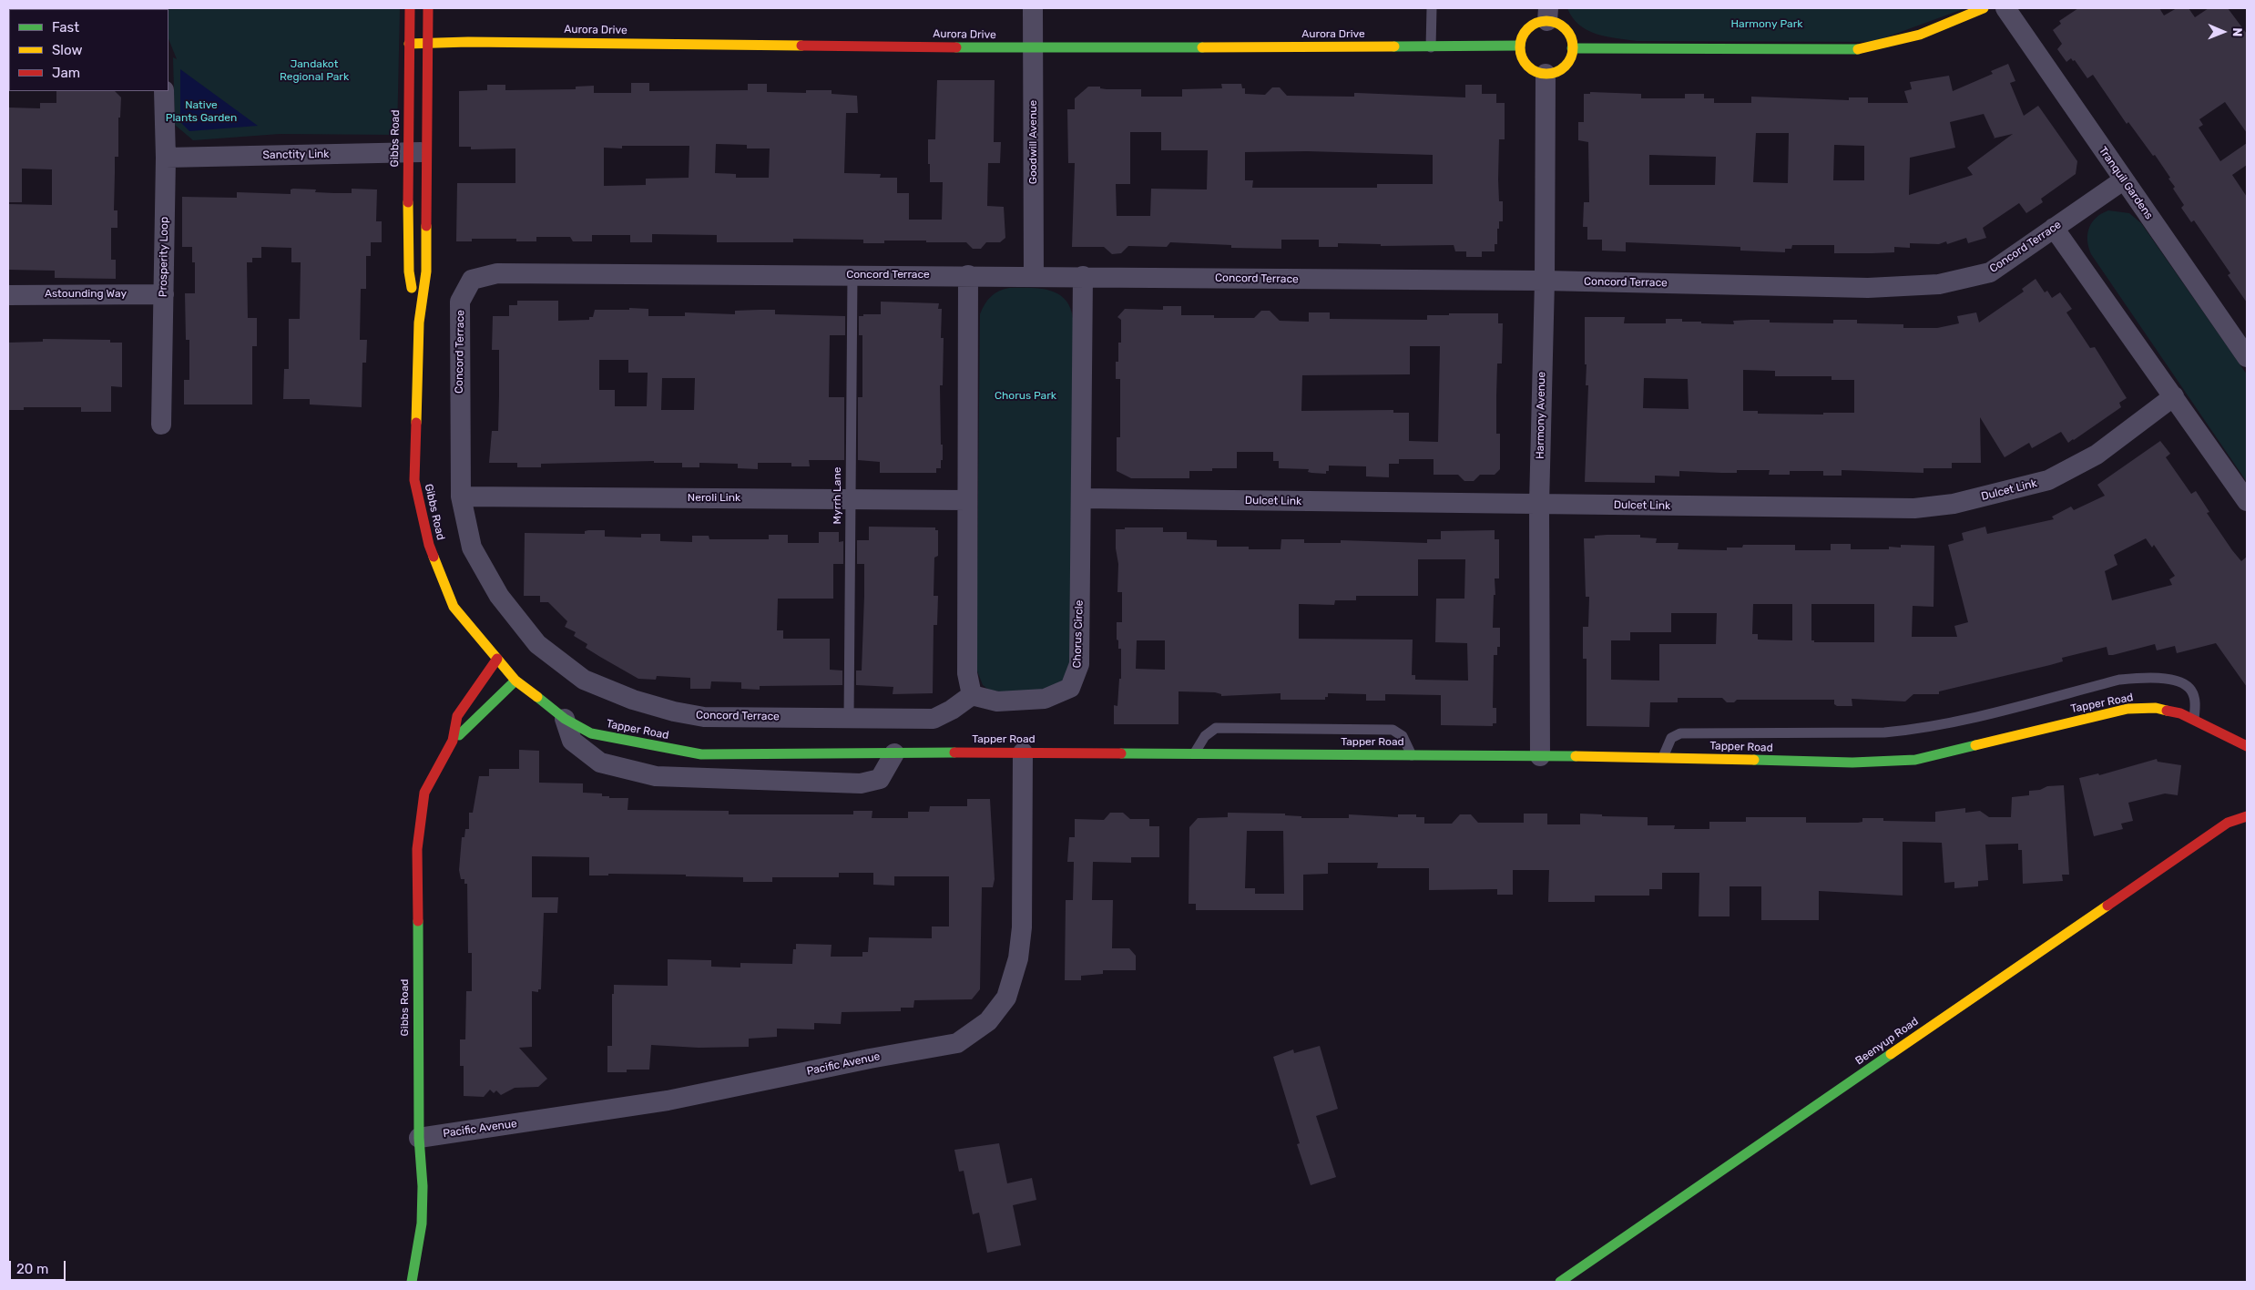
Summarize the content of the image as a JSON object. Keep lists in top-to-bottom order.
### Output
{
  "streets": {
    "street": [
      "Aurora Drive",
      "Gibbs Road",
      "Goodwill Avenue",
      "Sanctity Link",
      "Tranquil Gardens",
      "Concord Terrace",
      "Prosperity Loop",
      "Astounding Way",
      "Harmony Avenue",
      "Dulcet Link",
      "Neroli Link",
      "Chorus Circle",
      "Tapper Road",
      "Beenyup Road",
      "Pacific Avenue"
    ],
    "lane": ["Myrrh Lane"]
  },
  "crossings": [
    ["Aurora Drive", "Gibbs Road"],
    ["Aurora Drive", "Goodwill Avenue"],
    ["Aurora Drive", "Harmony Avenue"],
    ["Gibbs Road", "Sanctity Link"],
    ["Gibbs Road", "Tapper Road"],
    ["Gibbs Road", "Pacific Avenue"],
    ["Goodwill Avenue", "Concord Terrace"],
    ["Sanctity Link", "Prosperity Loop"],
    ["Tranquil Gardens", "Concord Terrace"],
    ["Concord Terrace", "Harmony Avenue"],
    ["Concord Terrace", "Myrrh Lane"],
    ["Concord Terrace", "Neroli Link"],
    ["Concord Terrace", "Chorus Circle"],
    ["Prosperity Loop", "Astounding Way"],
    ["Harmony Avenue", "Dulcet Link"],
    ["Harmony Avenue", "Tapper Road"],
    ["Dulcet Link", "Chorus Circle"],
    ["Myrrh Lane", "Neroli Link"],
    ["Tapper Road", "Pacific Avenue"]
  ],
  "parks": [
    "Harmony Park",
    "Jandakot Regional Park",
    "Native Plants Garden",
    "Chorus Park"
  ],
  "legend": ["Fast", "Slow", "Jam"],
  "scale_bar": "20 m",
  "north": "right"
}
